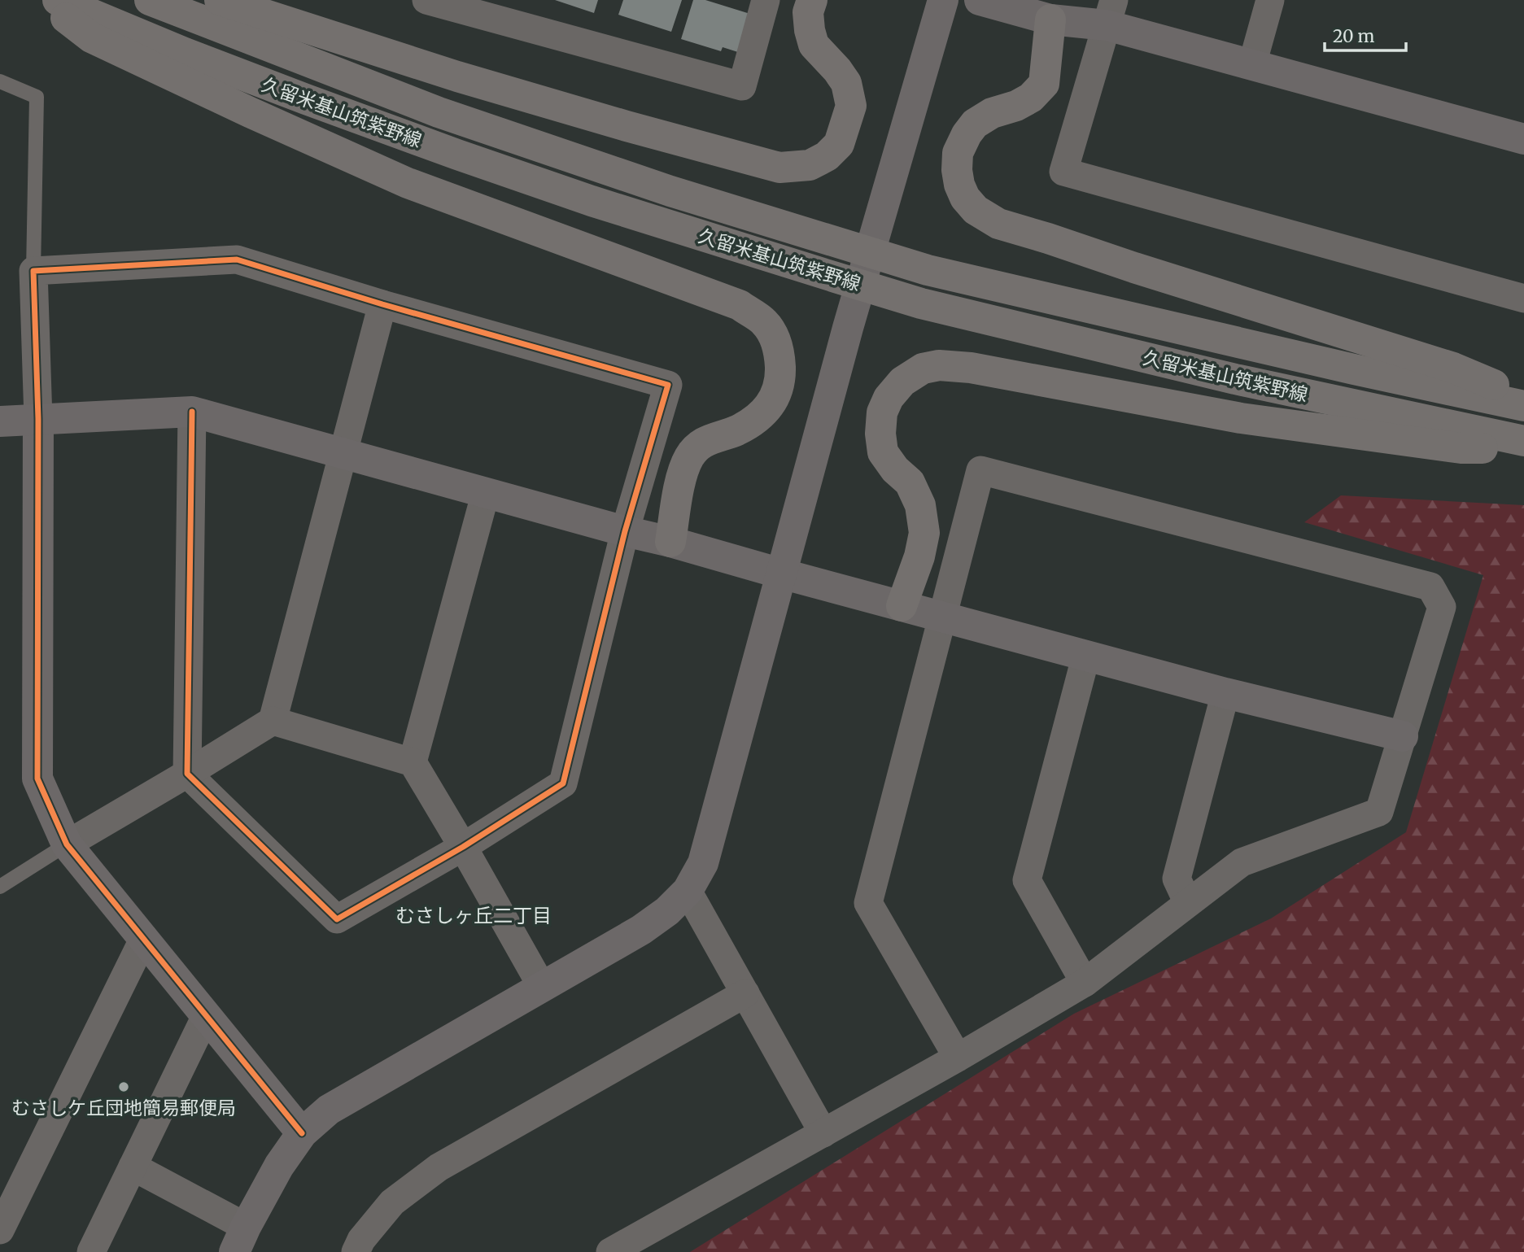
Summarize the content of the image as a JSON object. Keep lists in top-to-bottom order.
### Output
{
  "streets": {
    "main road": ["久留米基山筑紫野線"]
  },
  "districts": ["むさしヶ丘二丁目"],
  "places": ["むさしケ丘団地簡易郵便局"],
  "scale_bar": "20 m"
}
